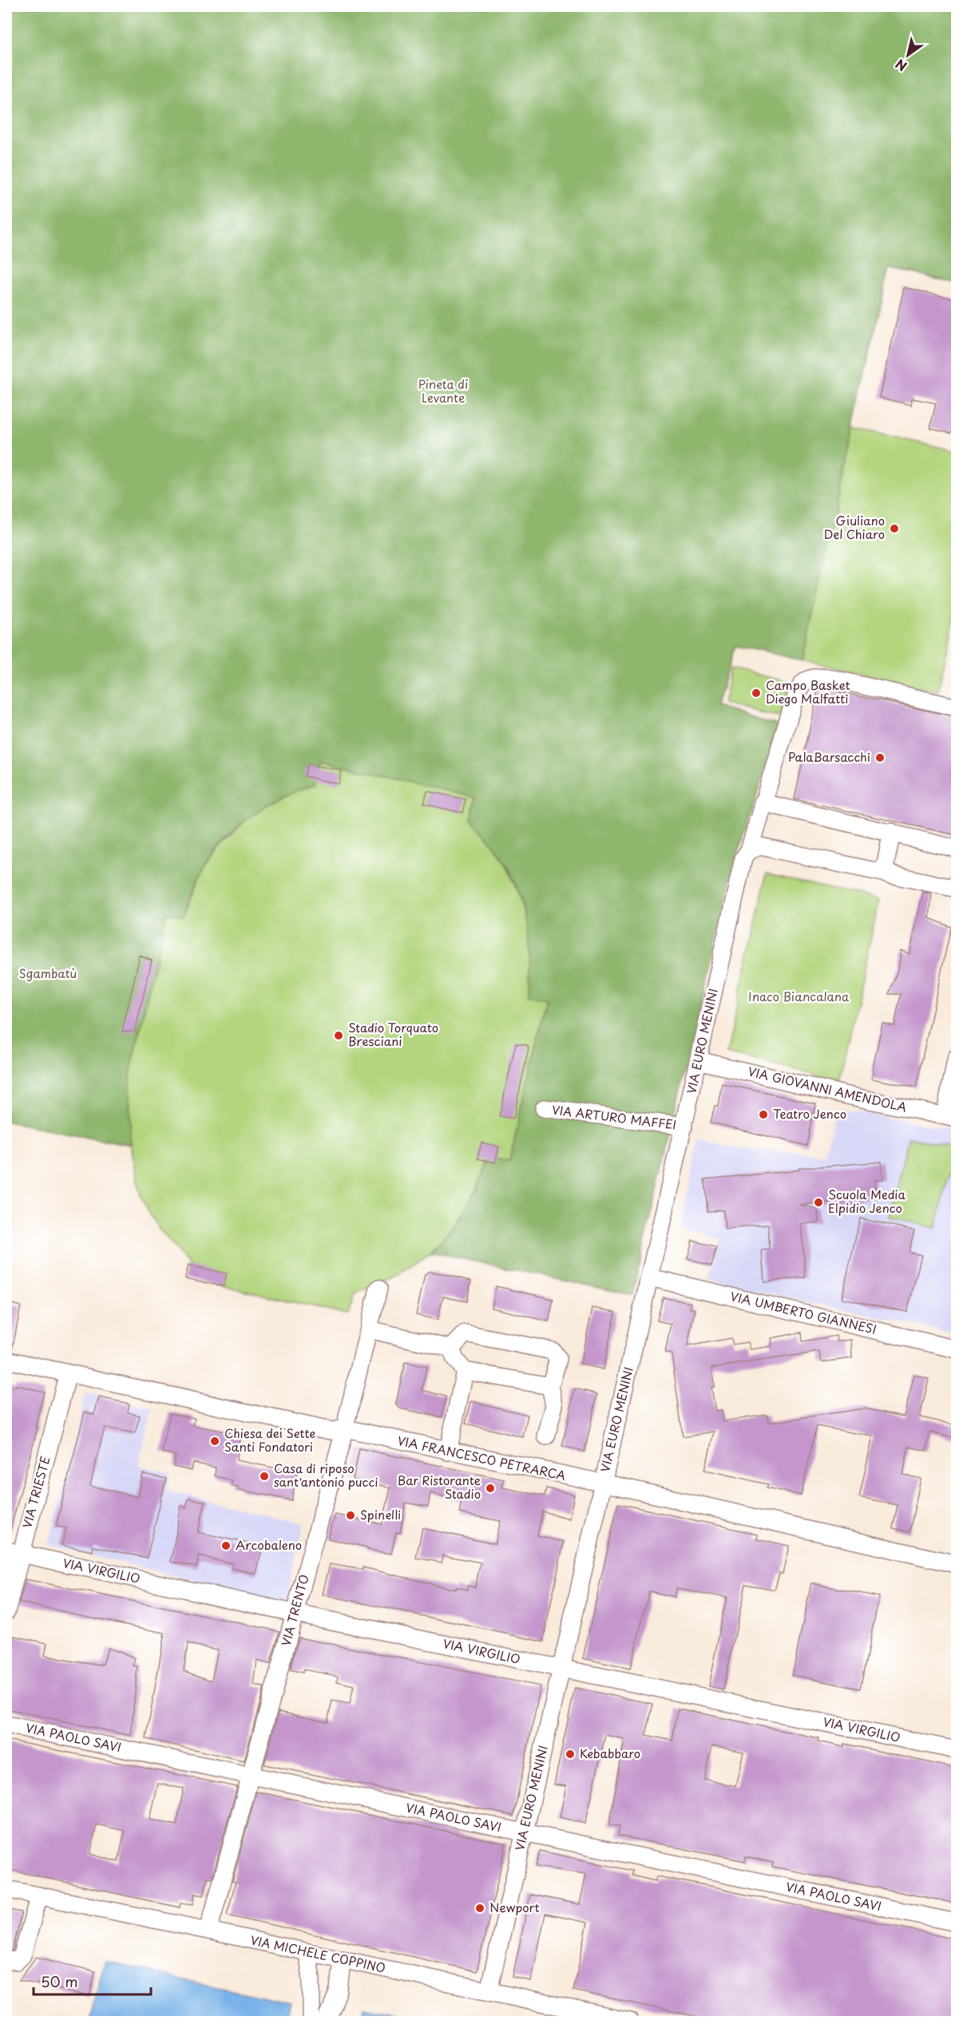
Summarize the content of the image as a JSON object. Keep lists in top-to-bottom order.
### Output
{
  "streets": {
    "street": [
      "VIA EURO MENINI",
      "VIA GIOVANNI AMENDOLA",
      "VIA ARTURO MAFFEI",
      "VIA UMBERTO GIANNESI",
      "VIA FRANCESCO PETRARCA",
      "VIA TRIESTE",
      "VIA VIRGILIO",
      "VIA TRENTO",
      "VIA PAOLO SAVI",
      "VIA MICHELE COPPINO"
    ]
  },
  "crossings": [
    ["VIA EURO MENINI", "VIA GIOVANNI AMENDOLA"],
    ["VIA EURO MENINI", "VIA ARTURO MAFFEI"],
    ["VIA EURO MENINI", "VIA UMBERTO GIANNESI"],
    ["VIA EURO MENINI", "VIA FRANCESCO PETRARCA"],
    ["VIA EURO MENINI", "VIA VIRGILIO"],
    ["VIA EURO MENINI", "VIA PAOLO SAVI"],
    ["VIA EURO MENINI", "VIA MICHELE COPPINO"],
    ["VIA FRANCESCO PETRARCA", "VIA TRIESTE"],
    ["VIA FRANCESCO PETRARCA", "VIA TRENTO"],
    ["VIA TRIESTE", "VIA VIRGILIO"],
    ["VIA VIRGILIO", "VIA TRENTO"],
    ["VIA TRENTO", "VIA PAOLO SAVI"],
    ["VIA TRENTO", "VIA MICHELE COPPINO"]
  ],
  "parks": ["Pineta di Levante", "Sgambatù", "Inaco Biancalana"],
  "places": [
    "Giuliano Del Chiaro",
    "Campo Basket Diego Malfatti",
    "PalaBarsacchi",
    "Stadio Torquato Bresciani",
    "Teatro Jenco",
    "Scuola Media Elpidio Jenco",
    "Chiesa dei Sette Santi Fondatori",
    "Casa di riposo sant'antonio pucci",
    "Bar Ristorante Stadio",
    "Spinelli",
    "Arcobaleno",
    "Kebabbaro",
    "Newport"
  ],
  "scale_bar": "50 m",
  "north": "bottom left"
}
